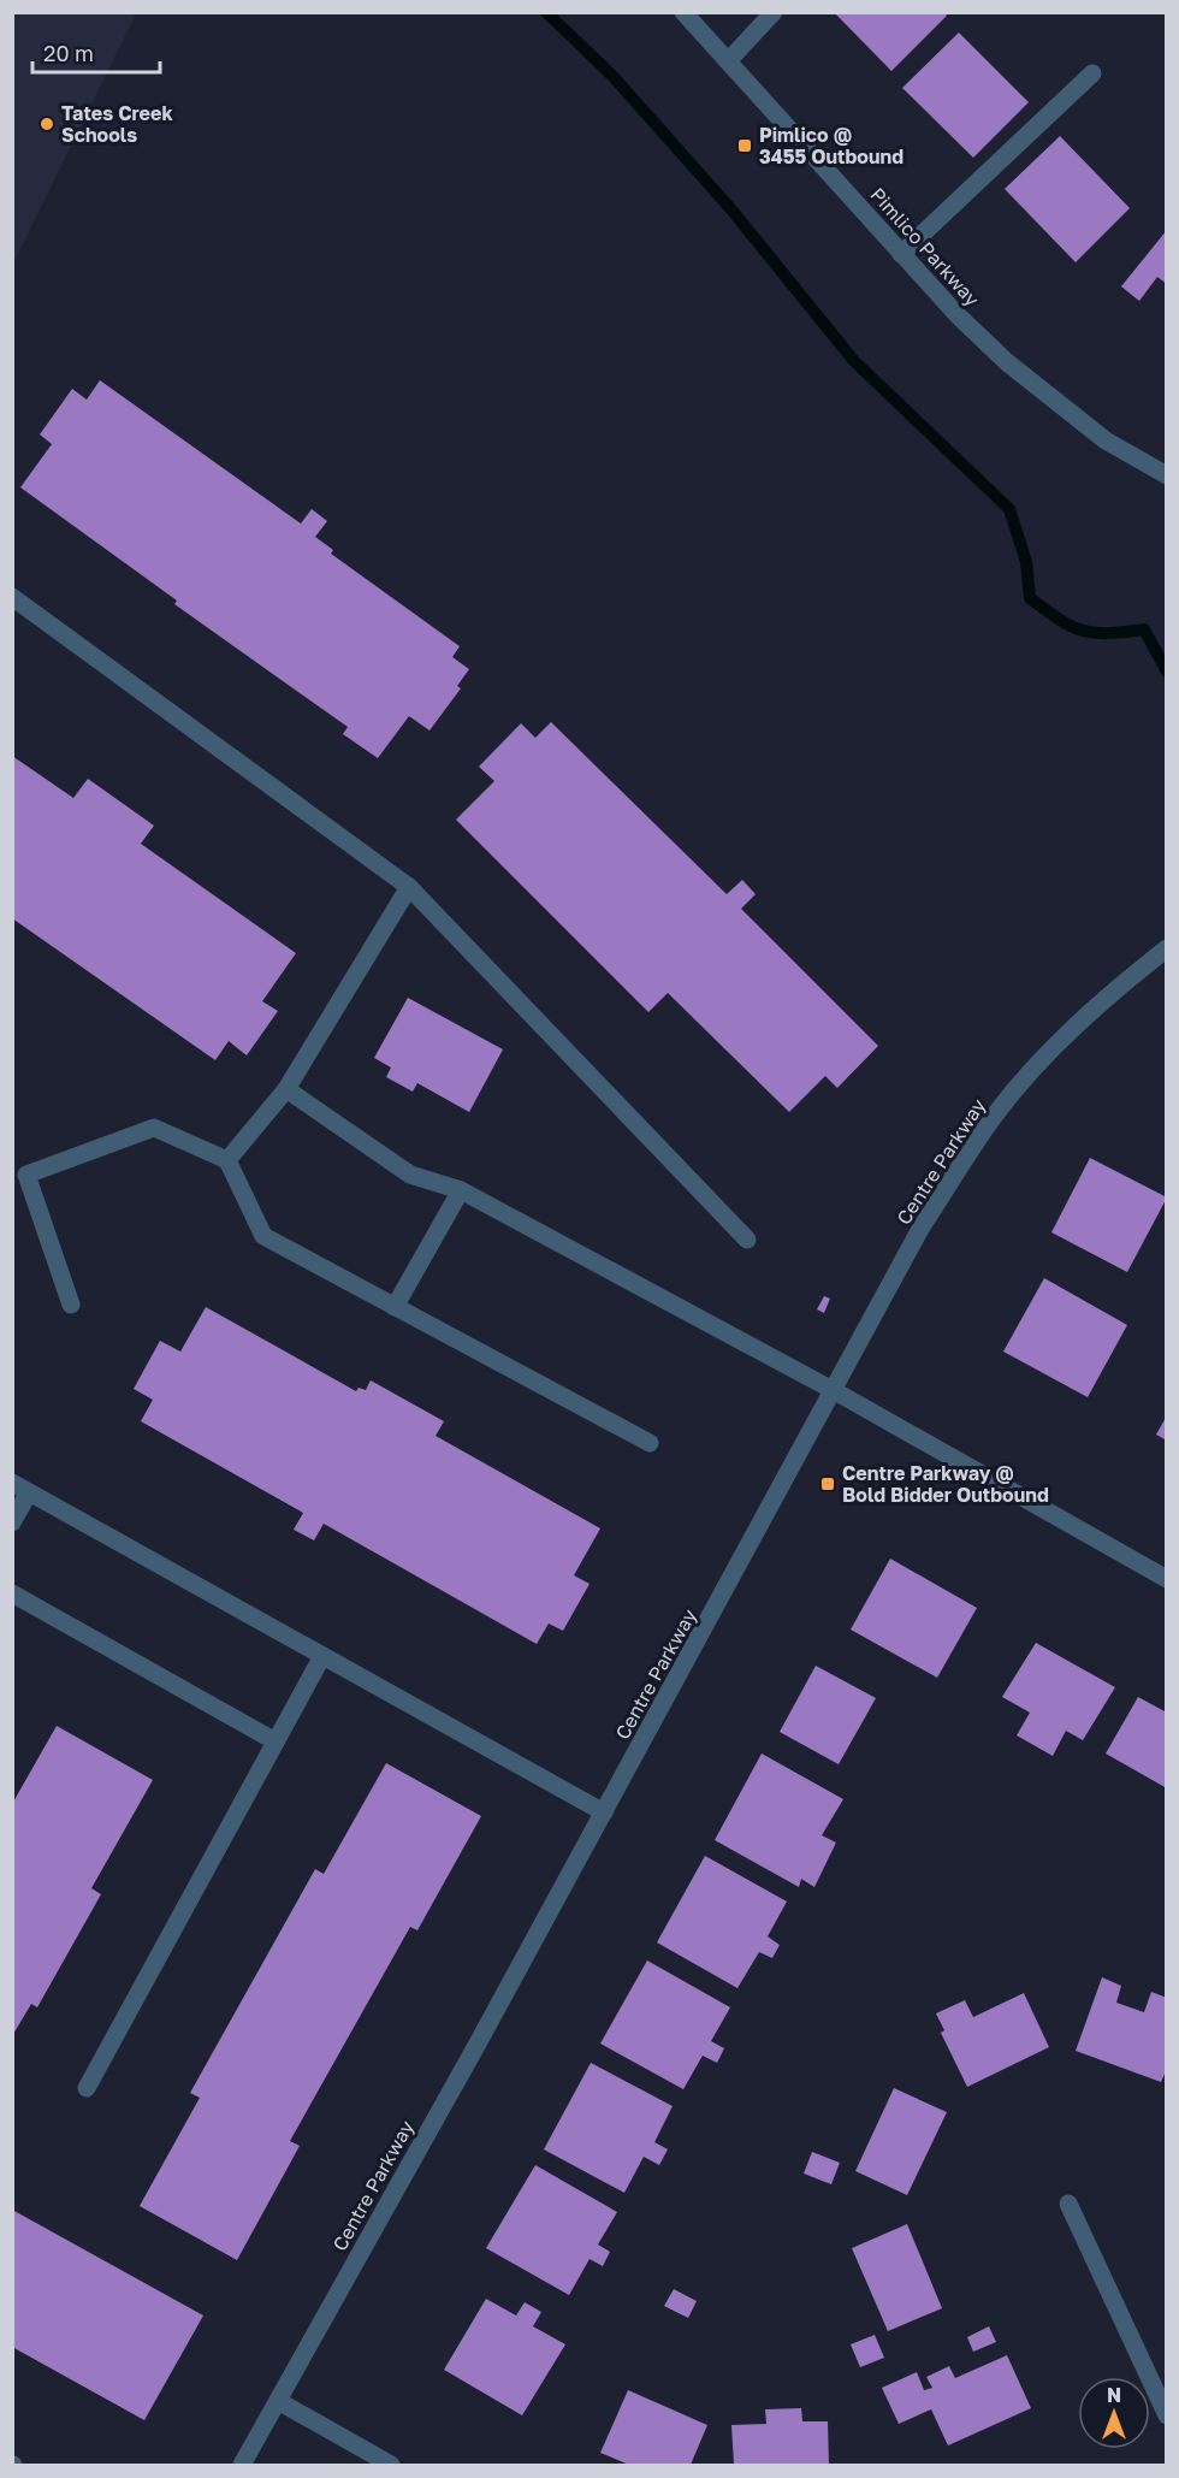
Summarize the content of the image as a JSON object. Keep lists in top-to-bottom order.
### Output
{
  "streets": {
    "street": ["Pimlico Parkway", "Centre Parkway"]
  },
  "places": {
    "other": ["Tates Creek Schools"],
    "transit": ["Pimlico @ 3455 Outbound", "Centre Parkway @ Bold Bidder Outbound"]
  },
  "scale_bar": "20 m",
  "north": "top"
}
